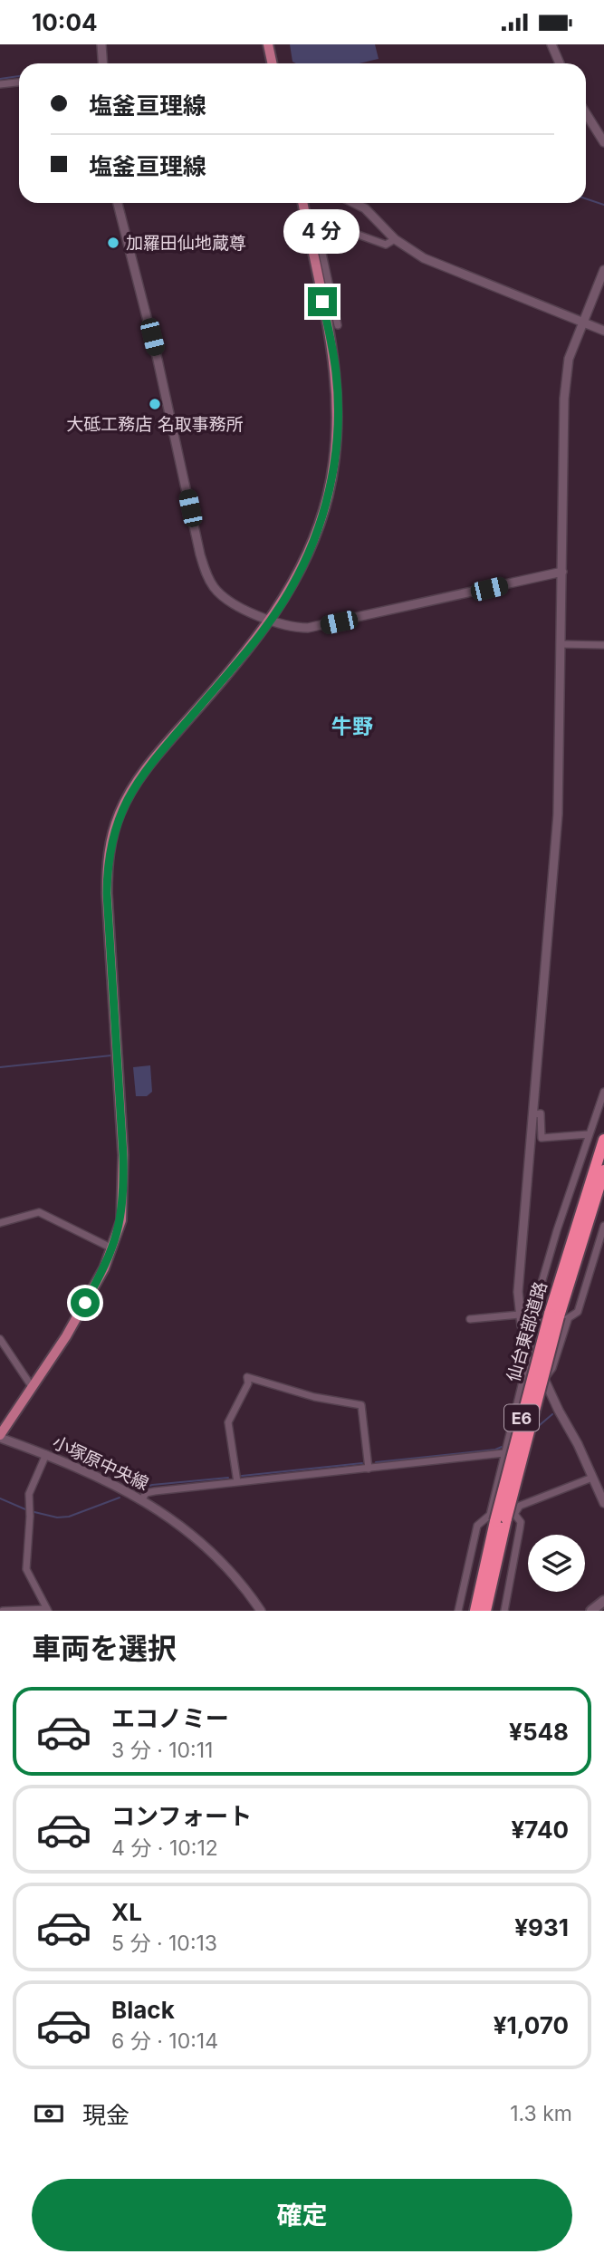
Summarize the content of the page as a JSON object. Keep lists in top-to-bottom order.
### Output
{
  "streets": {
    "highway": ["仙台東部道路", "E6"],
    "street": ["小塚原中央線"]
  },
  "districts": ["牛野"],
  "places": ["加羅田仙地蔵尊", "大砥工務店 名取事務所"],
  "page": {
    "status": "10:04",
    "banner": ["塩釜亘理線", "塩釜亘理線"],
    "bubble": "4 分",
    "heading": "車両を選択",
    "list": [
      {
        "name": "エコノミー",
        "note": "3 分 · 10:11",
        "value": "¥548"
      },
      {
        "name": "コンフォート",
        "note": "4 分 · 10:12",
        "value": "¥740"
      },
      {
        "name": "XL",
        "note": "5 分 · 10:13",
        "value": "¥931"
      },
      {
        "name": "Black",
        "note": "6 分 · 10:14",
        "value": "¥1,070"
      }
    ],
    "pay": ["現金", "1.3 km"],
    "buttons": "確定"
  }
}
